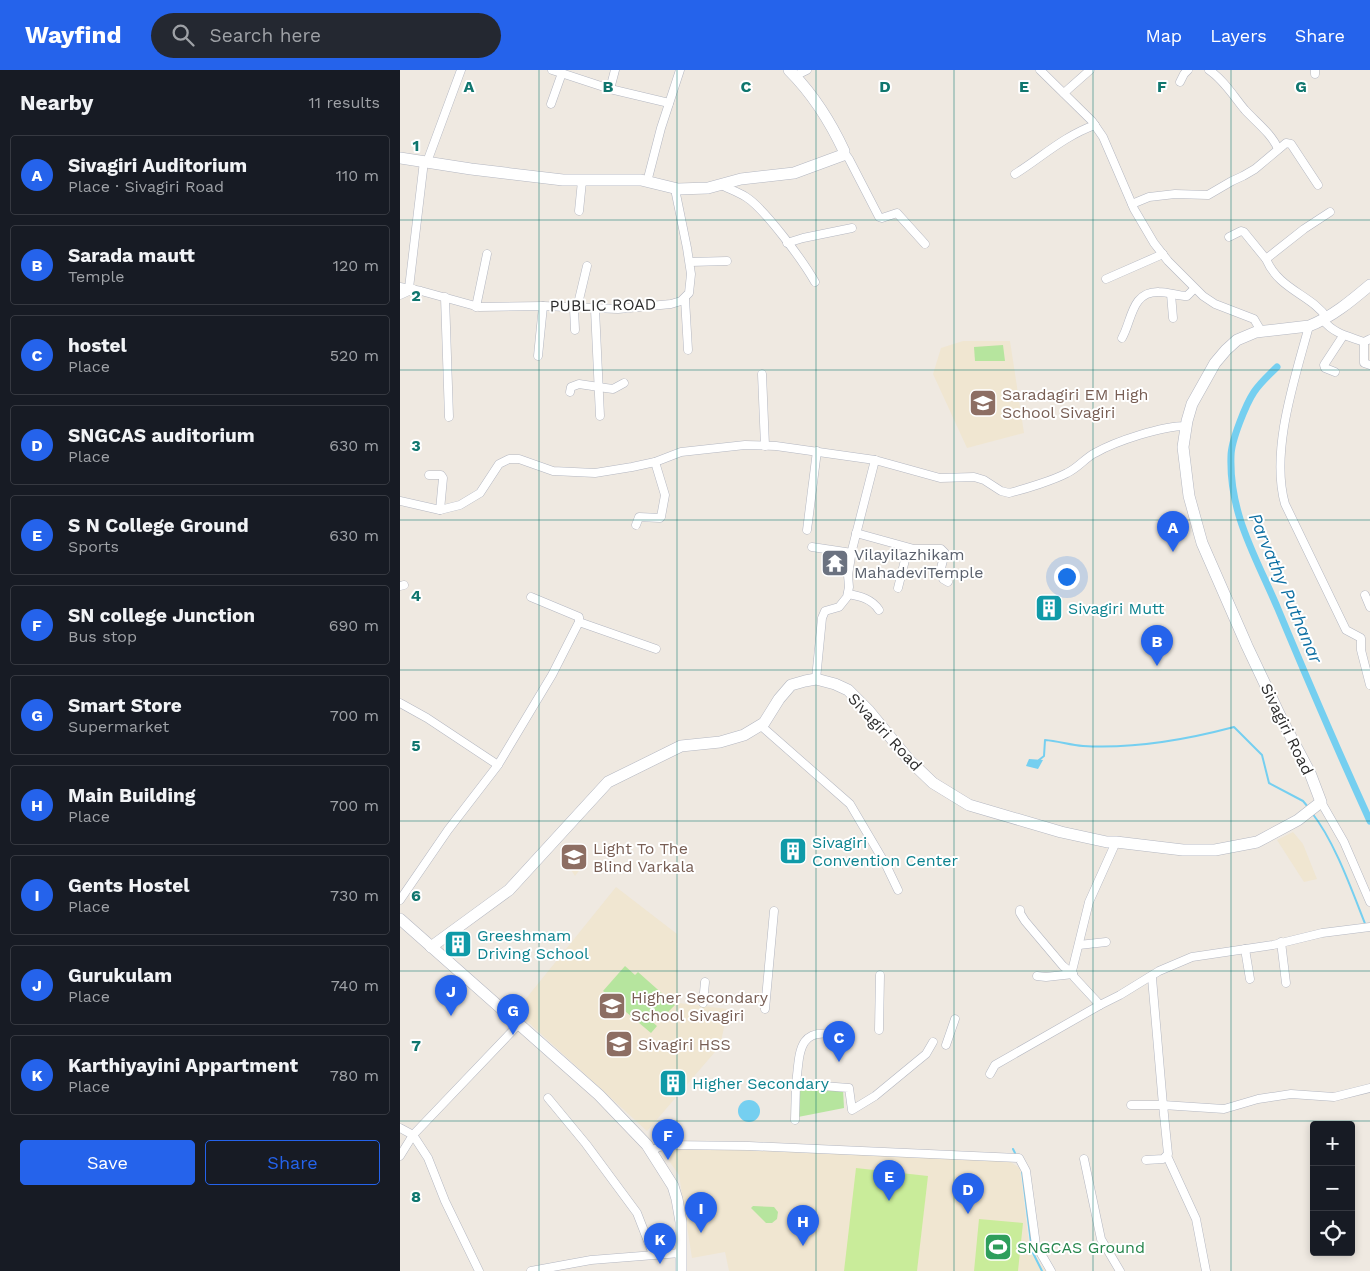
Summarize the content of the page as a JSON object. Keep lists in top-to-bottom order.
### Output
{
  "streets": {
    "main road": ["Sivagiri Road"],
    "street": ["PUBLIC ROAD"]
  },
  "water": ["Parvathy Puthanar"],
  "places": {
    "school or university": [
      "Saradagiri EM High School Sivagiri",
      "Light To The Blind Varkala",
      "Higher Secondary School Sivagiri",
      "Sivagiri HSS"
    ],
    "temple": ["Vilayilazhikam MahadeviTemple"],
    "building": [
      "Sivagiri Mutt",
      "Sivagiri Convention Center",
      "Greeshmam Driving School",
      "Higher Secondary"
    ],
    "sports": ["SNGCAS Ground"]
  },
  "page": {
    "header": "Wayfind",
    "search": "Search here",
    "nav": ["Map", "Layers", "Share"],
    "heading": ["Nearby", "11 results"],
    "list": [
      {
        "mark": "A",
        "name": "Sivagiri Auditorium",
        "note": "Place · Sivagiri Road",
        "value": "110 m"
      },
      {
        "mark": "B",
        "name": "Sarada mautt",
        "note": "Temple",
        "value": "120 m"
      },
      {
        "mark": "C",
        "name": "hostel",
        "note": "Place",
        "value": "520 m"
      },
      {
        "mark": "D",
        "name": "SNGCAS auditorium",
        "note": "Place",
        "value": "630 m"
      },
      {
        "mark": "E",
        "name": "S N College Ground",
        "note": "Sports",
        "value": "630 m"
      },
      {
        "mark": "F",
        "name": "SN college Junction",
        "note": "Bus stop",
        "value": "690 m"
      },
      {
        "mark": "G",
        "name": "Smart Store",
        "note": "Supermarket",
        "value": "700 m"
      },
      {
        "mark": "H",
        "name": "Main Building",
        "note": "Place",
        "value": "700 m"
      },
      {
        "mark": "I",
        "name": "Gents Hostel",
        "note": "Place",
        "value": "730 m"
      },
      {
        "mark": "J",
        "name": "Gurukulam",
        "note": "Place",
        "value": "740 m"
      },
      {
        "mark": "K",
        "name": "Karthiyayini Appartment",
        "note": "Place",
        "value": "780 m"
      }
    ],
    "pins": [
      "A",
      "B",
      "J",
      "G",
      "C",
      "F",
      "E",
      "D",
      "I",
      "H",
      "K"
    ],
    "map_buttons": ["+", "−"],
    "buttons": ["Save", "Share"]
  },
  "grid": {
    "columns": [
      "A",
      "B",
      "C",
      "D",
      "E",
      "F",
      "G"
    ],
    "rows": [
      "1",
      "2",
      "3",
      "4",
      "5",
      "6",
      "7",
      "8"
    ]
  }
}
